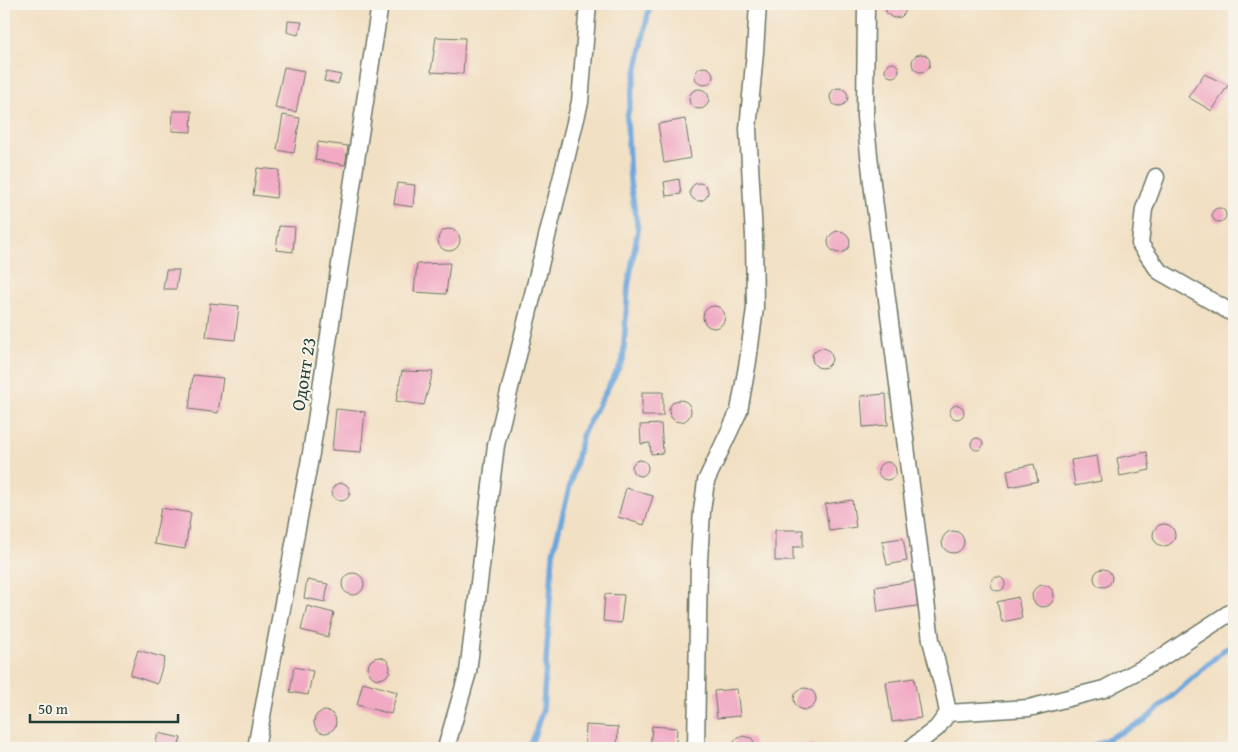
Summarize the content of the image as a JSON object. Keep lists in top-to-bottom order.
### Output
{
  "streets": {
    "street": ["Одонт 23"]
  },
  "scale_bar": "50 m"
}
